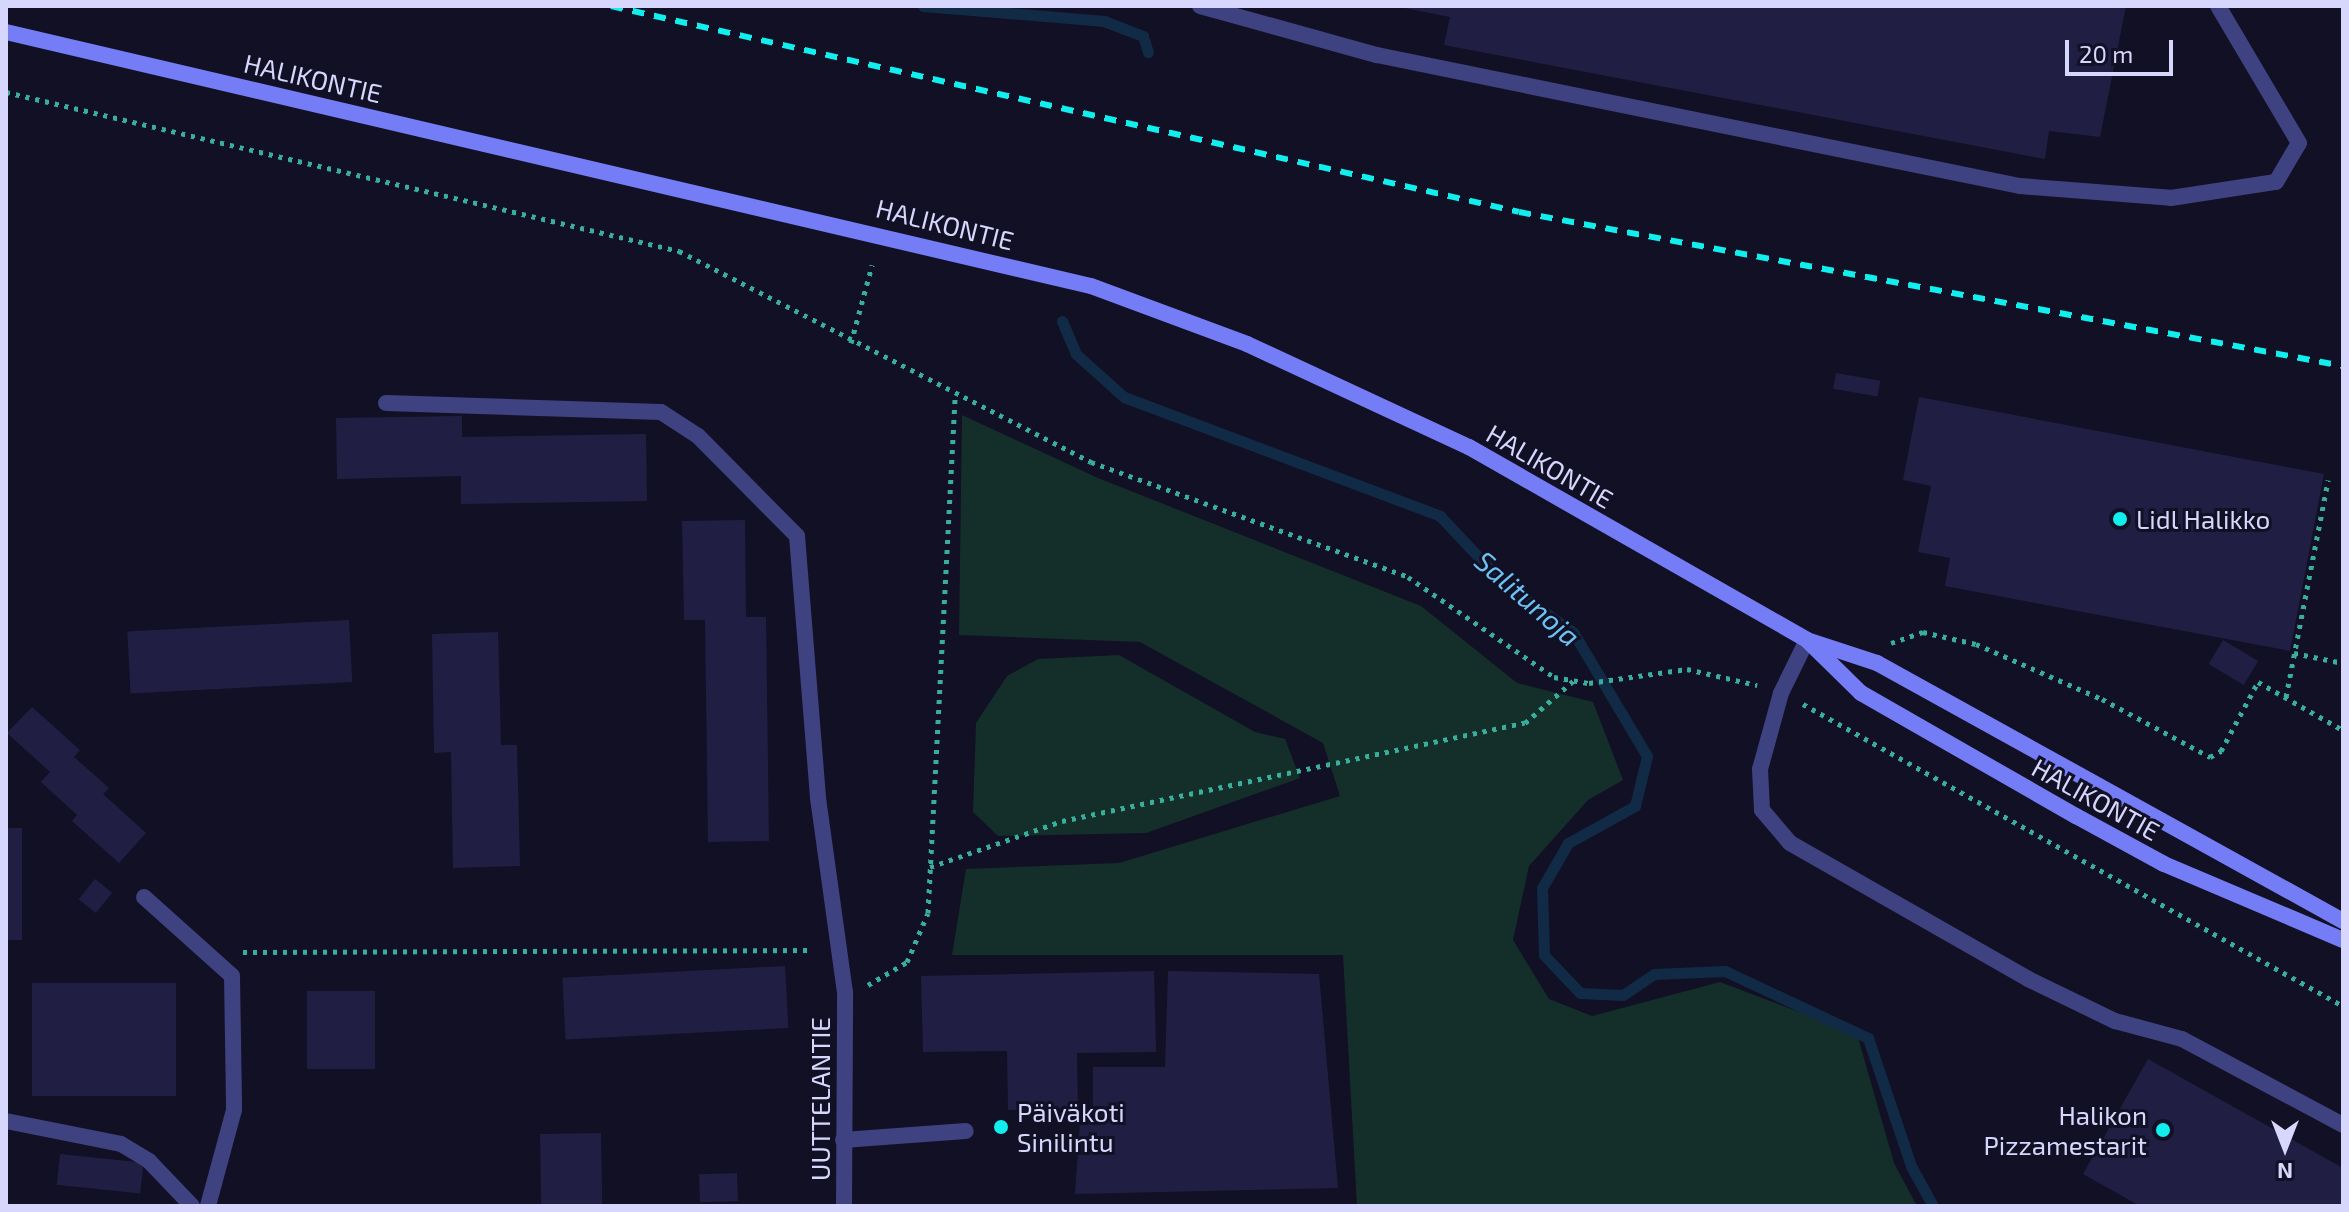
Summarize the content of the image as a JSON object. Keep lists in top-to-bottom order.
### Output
{
  "streets": {
    "main road": ["HALIKONTIE"],
    "street": ["UUTTELANTIE"]
  },
  "water": ["Salitunoja"],
  "places": ["Lidl Halikko", "Päiväkoti Sinilintu", "Halikon Pizzamestarit"],
  "scale_bar": "20 m",
  "north": "bottom"
}
